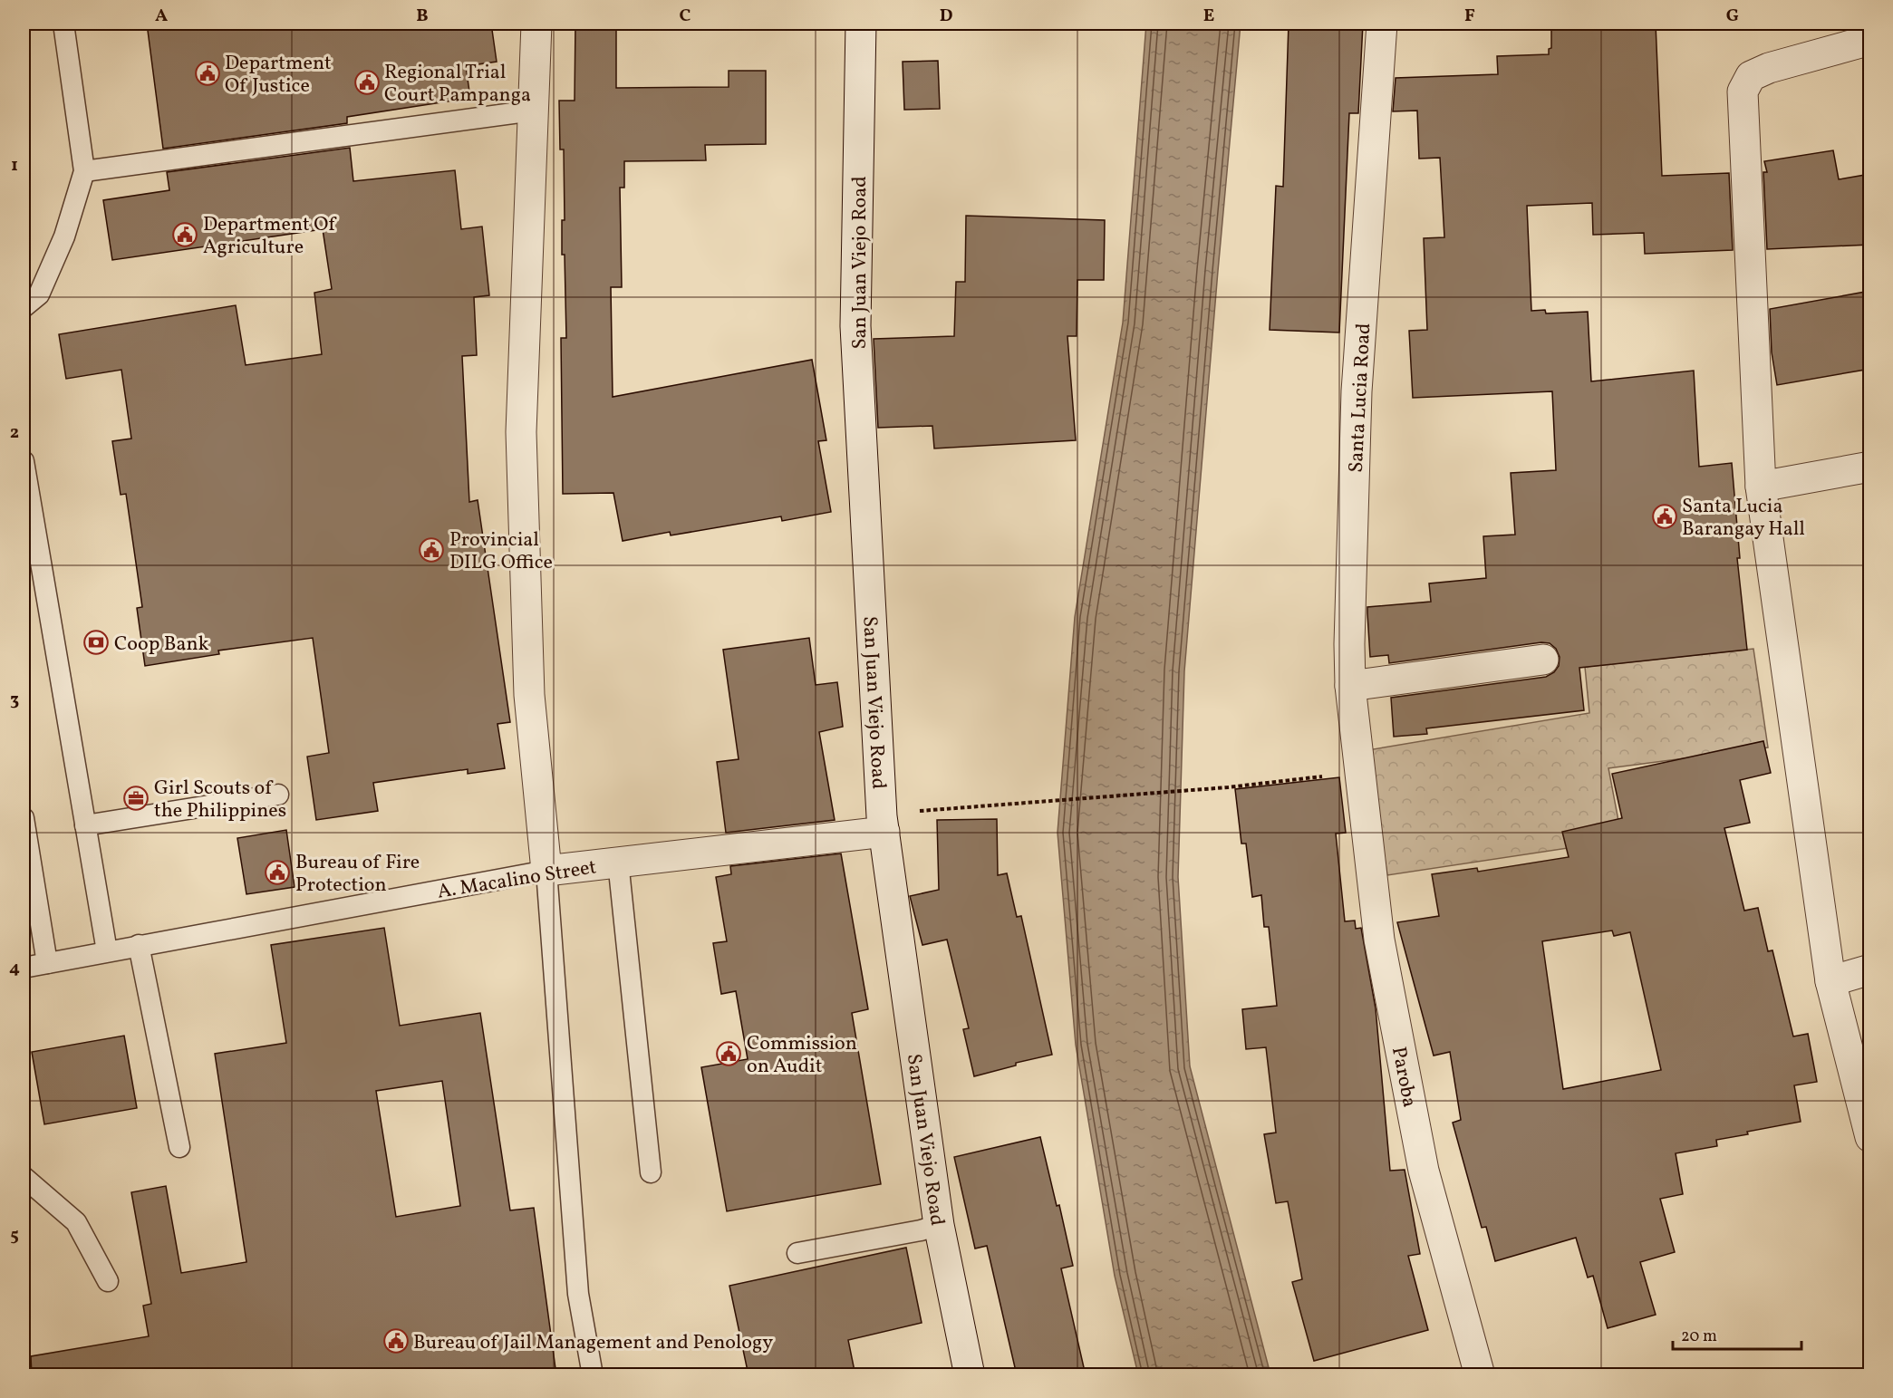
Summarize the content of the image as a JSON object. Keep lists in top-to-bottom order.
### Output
{
  "streets": {
    "street": [
      "San Juan Viejo Road",
      "Santa Lucia Road",
      "A. Macalino Street",
      "Paroba"
    ]
  },
  "crossings": [
    ["San Juan Viejo Road", "A. Macalino Street"],
    ["Santa Lucia Road", "Paroba"]
  ],
  "places": {
    "public building": [
      "Department Of Justice",
      "Regional Trial Court Pampanga",
      "Department Of Agriculture",
      "Santa Lucia Barangay Hall",
      "Provincial DILG Office",
      "Bureau of Fire Protection",
      "Commission on Audit",
      "Bureau of Jail Management and Penology"
    ],
    "bank": ["Coop Bank"],
    "office": ["Girl Scouts of the Philippines"]
  },
  "scale_bar": "20 m",
  "grid": {
    "columns": [
      "A",
      "B",
      "C",
      "D",
      "E",
      "F",
      "G"
    ],
    "rows": [
      "1",
      "2",
      "3",
      "4",
      "5"
    ]
  }
}
